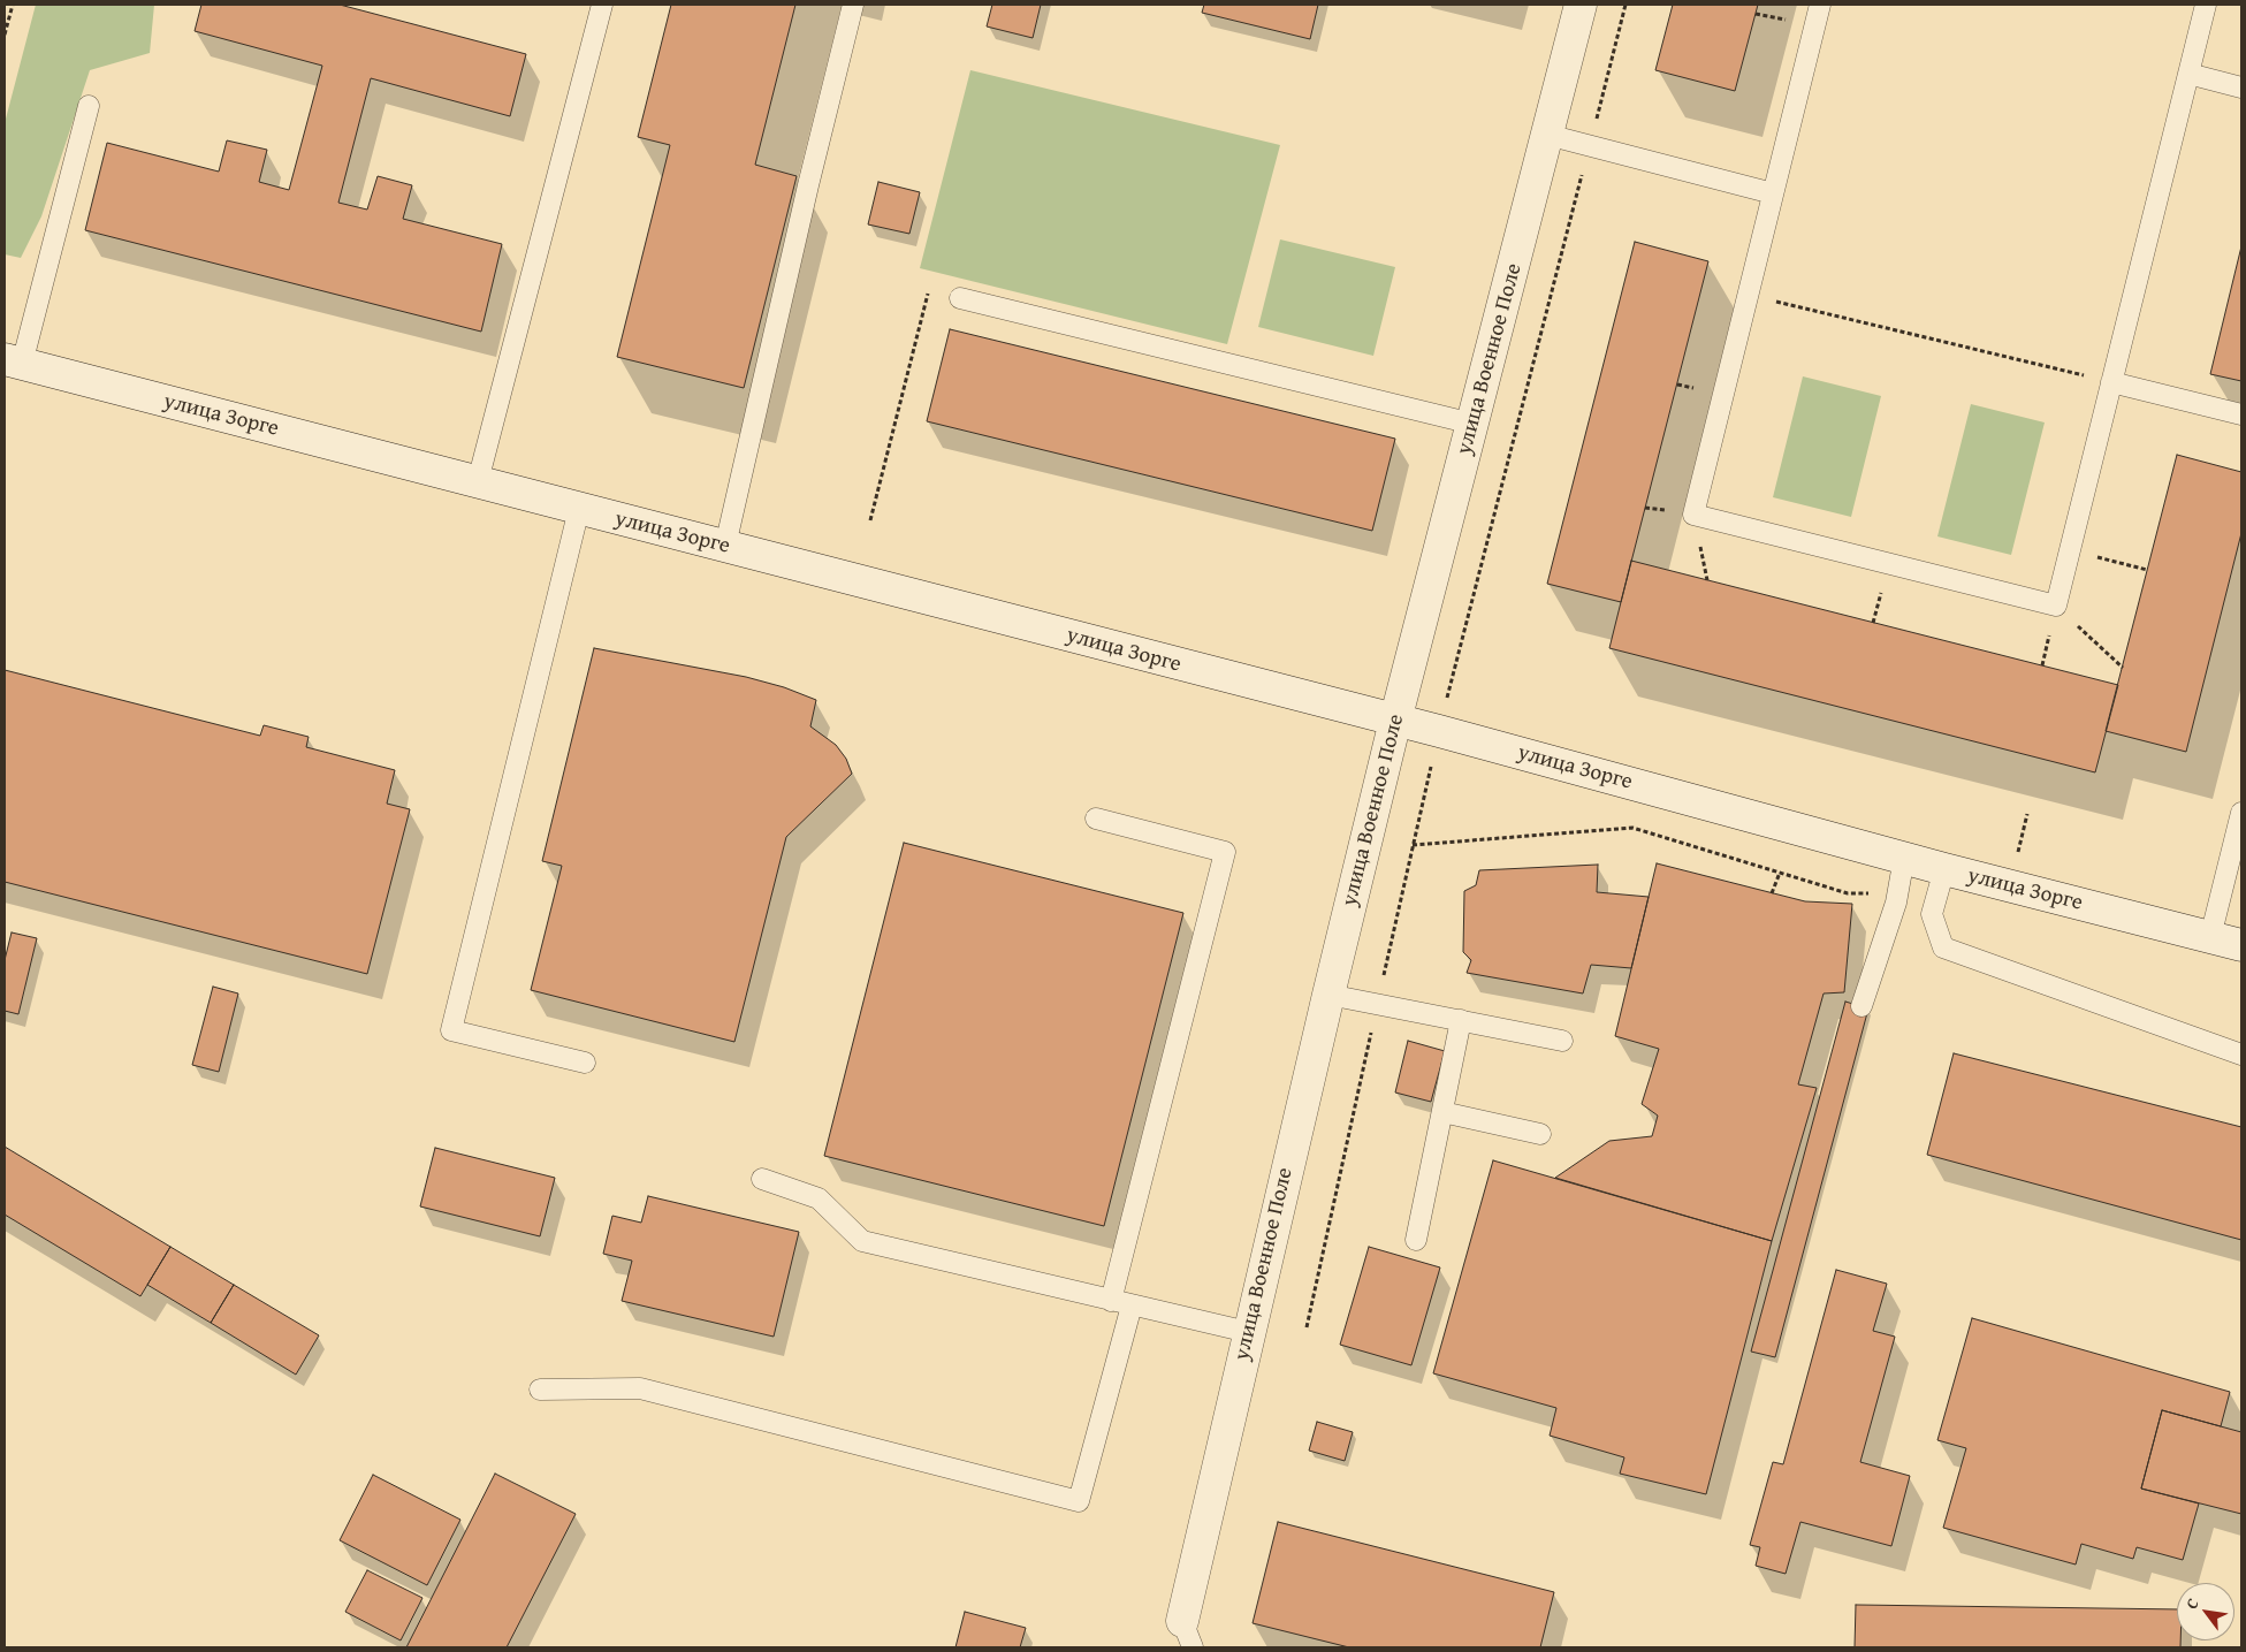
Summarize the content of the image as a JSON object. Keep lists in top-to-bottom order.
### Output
{
  "streets": {
    "street": ["улица Военное Поле", "улица Зорге"]
  },
  "crossings": [
    ["улица Военное Поле", "улица Зорге"]
  ],
  "north": "top left"
}
